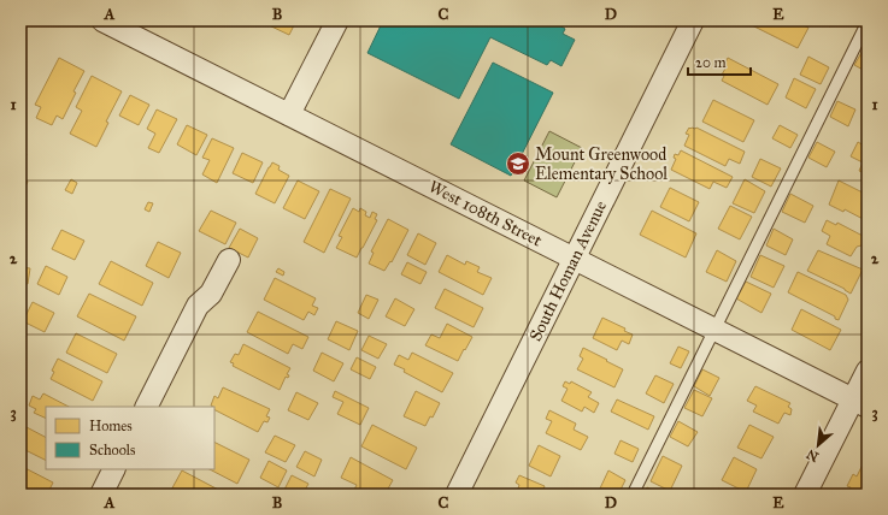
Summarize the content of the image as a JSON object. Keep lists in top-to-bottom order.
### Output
{
  "streets": {
    "street": ["West 108th Street", "South Homan Avenue"]
  },
  "crossings": [
    ["West 108th Street", "South Homan Avenue"]
  ],
  "places": {
    "school or university": ["Mount Greenwood Elementary School"]
  },
  "legend": ["Homes", "Schools"],
  "scale_bar": "20 m",
  "north": "bottom left",
  "grid": {
    "columns": [
      "A",
      "B",
      "C",
      "D",
      "E"
    ],
    "rows": ["1", "2", "3"]
  }
}
